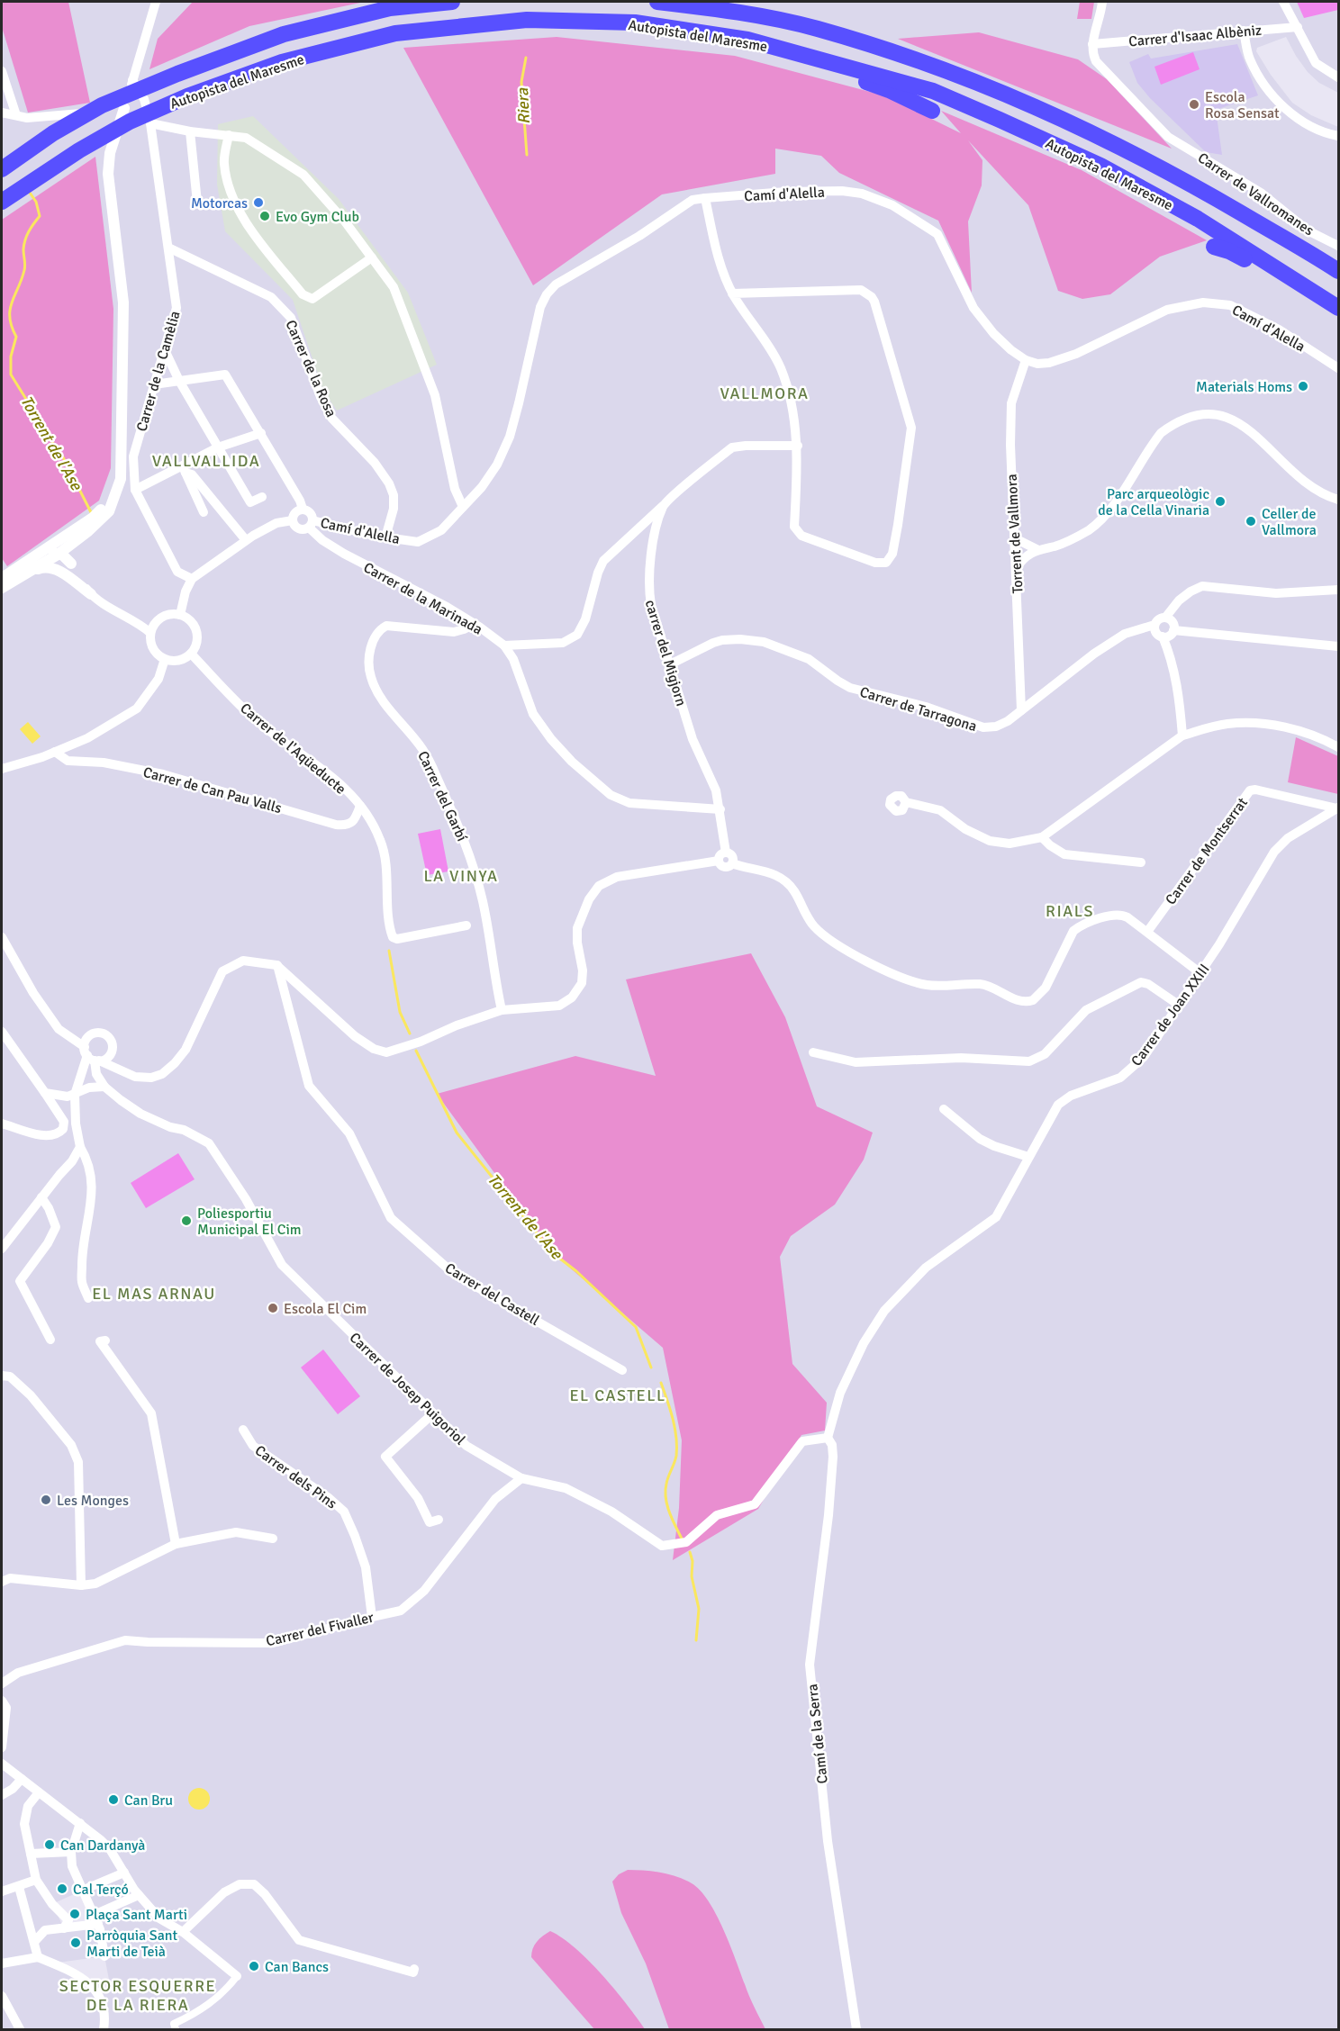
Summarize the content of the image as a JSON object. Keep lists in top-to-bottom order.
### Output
{
  "streets": {
    "highway": ["Autopista del Maresme"],
    "street": [
      "Carrer d'Isaac Albèniz",
      "Camí d'Alella",
      "Carrer de Vallromanes",
      "Carrer de la Rosa",
      "Carrer de la Camèlia",
      "Torrent de Vallmora",
      "Carrer de la Marinada",
      "carrer del Migjorn",
      "Carrer de Tarragona",
      "Carrer de l'Aqüeducte",
      "Carrer de Can Pau Valls",
      "Carrer del Garbí",
      "Carrer de Montserrat",
      "Carrer de Joan XXIII",
      "Carrer del Castell",
      "Carrer de Josep Puigoriol",
      "Carrer dels Pins",
      "Carrer del Fivaller",
      "Camí de la Serra"
    ]
  },
  "crossings": [
    ["Carrer d'Isaac Albèniz", "Carrer de Vallromanes"],
    ["Camí d'Alella", "Carrer de la Rosa"],
    ["Camí d'Alella", "Torrent de Vallmora"],
    ["Camí d'Alella", "Carrer de la Marinada"],
    ["Carrer de la Rosa", "Carrer de la Camèlia"],
    ["Torrent de Vallmora", "Carrer de Tarragona"],
    ["Carrer de la Marinada", "Carrer del Garbí"],
    ["carrer del Migjorn", "Carrer de Tarragona"],
    ["Carrer de l'Aqüeducte", "Carrer de Can Pau Valls"],
    ["Carrer de Montserrat", "Carrer de Joan XXIII"],
    ["Carrer de Joan XXIII", "Carrer de Josep Puigoriol"],
    ["Carrer de Joan XXIII", "Camí de la Serra"],
    ["Carrer de Josep Puigoriol", "Carrer del Fivaller"],
    ["Carrer de Josep Puigoriol", "Camí de la Serra"],
    ["Carrer dels Pins", "Carrer del Fivaller"]
  ],
  "districts": [
    "VALLMORA",
    "VALLVALLIDA",
    "LA VINYA",
    "RIALS",
    "EL MAS ARNAU",
    "EL CASTELL",
    "SECTOR ESQUERRE DE LA RIERA"
  ],
  "water": ["Riera", "Torrent de l'Ase"],
  "places": [
    "Escola Rosa Sensat",
    "Motorcas",
    "Evo Gym Club",
    "Materials Homs",
    "Parc arqueològic de la Cella Vinaria",
    "Celler de Vallmora",
    "Poliesportiu Municipal El Cim",
    "Escola El Cim",
    "Les Monges",
    "Can Bru",
    "Can Dardanyà",
    "Cal Terçó",
    "Plaça Sant Marti",
    "Parròquia Sant Marti de Teià",
    "Can Bancs"
  ]
}
